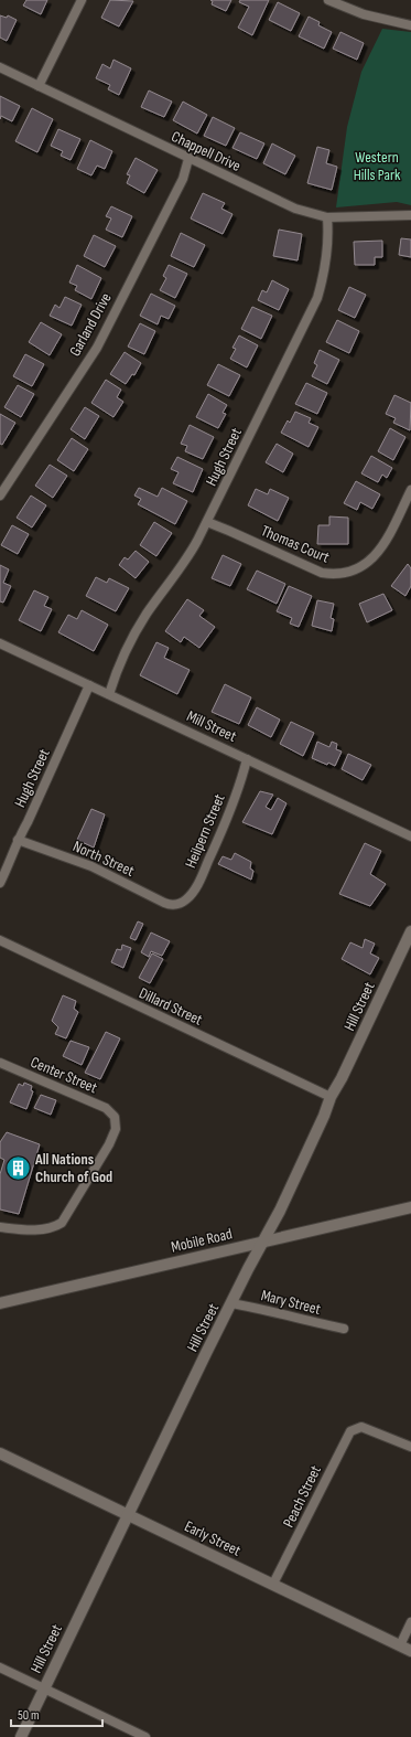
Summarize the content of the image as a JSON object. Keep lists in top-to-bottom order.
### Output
{
  "streets": {
    "street": [
      "Chappell Drive",
      "Garland Drive",
      "Hugh Street",
      "Thomas Court",
      "Mill Street",
      "Heilpern Street",
      "North Street",
      "Dillard Street",
      "Hill Street",
      "Center Street",
      "Mobile Road",
      "Mary Street",
      "Peach Street",
      "Early Street"
    ]
  },
  "crossings": [
    ["Chappell Drive", "Garland Drive"],
    ["Chappell Drive", "Hugh Street"],
    ["Hugh Street", "Thomas Court"],
    ["Hugh Street", "Mill Street"],
    ["Hugh Street", "North Street"],
    ["Mill Street", "Heilpern Street"],
    ["Heilpern Street", "North Street"],
    ["Dillard Street", "Hill Street"],
    ["Hill Street", "Mobile Road"],
    ["Hill Street", "Mary Street"],
    ["Hill Street", "Early Street"],
    ["Peach Street", "Early Street"]
  ],
  "parks": ["Western Hills Park"],
  "places": {
    "building": ["All Nations Church of God"]
  },
  "scale_bar": "50 m"
}
